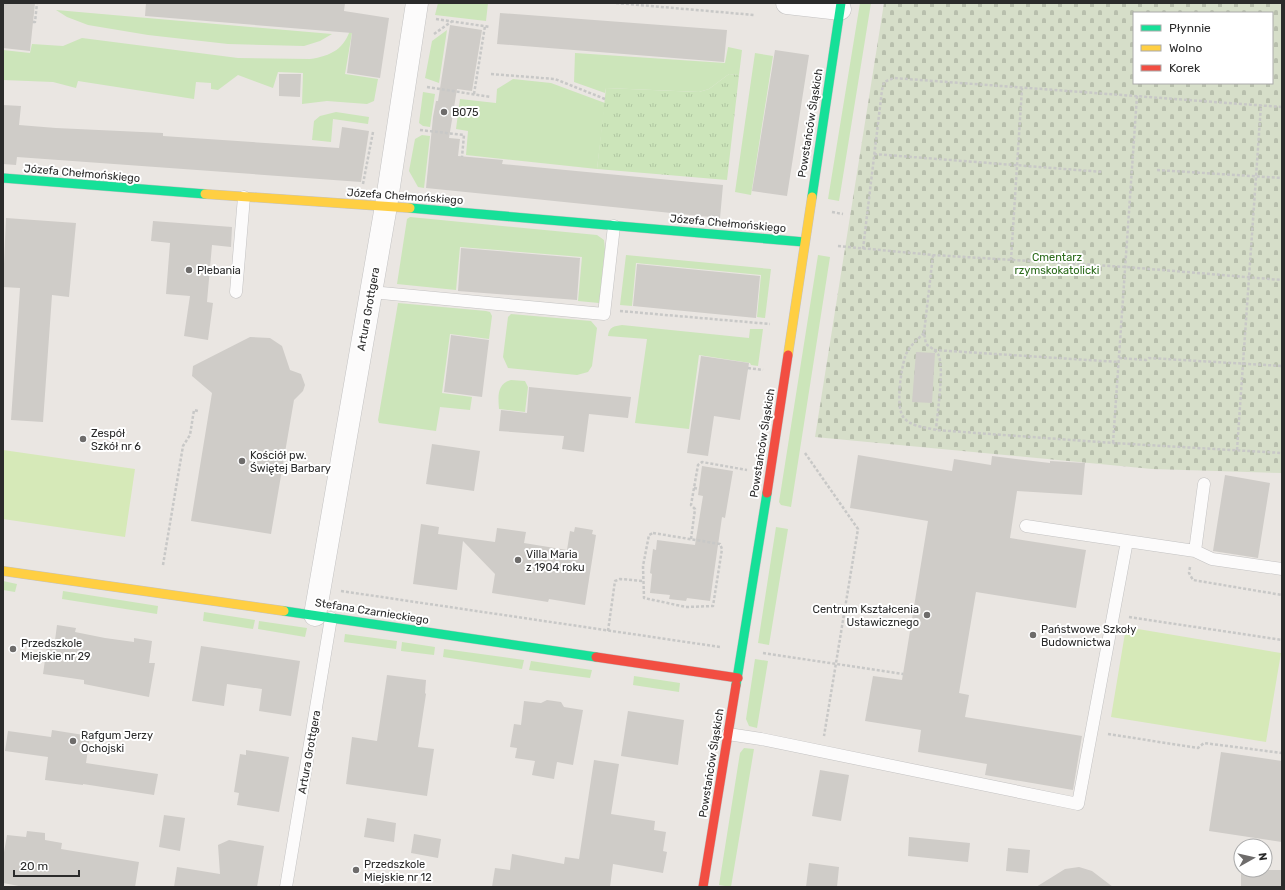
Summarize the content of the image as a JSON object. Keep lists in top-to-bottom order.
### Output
{
  "streets": {
    "street": [
      "Powstańców Śląskich",
      "Józefa Chełmońskiego",
      "Artura Grottgera",
      "Stefana Czarnieckiego"
    ]
  },
  "crossings": [
    ["Powstańców Śląskich", "Józefa Chełmońskiego"],
    ["Powstańców Śląskich", "Stefana Czarnieckiego"],
    ["Józefa Chełmońskiego", "Artura Grottgera"],
    ["Artura Grottgera", "Stefana Czarnieckiego"]
  ],
  "parks": ["Cmentarz rzymskokatolicki"],
  "places": [
    "B075",
    "Plebania",
    "Zespół Szkół nr 6",
    "Kościół pw. Świętej Barbary",
    "Villa Maria z 1904 roku",
    "Centrum Kształcenia Ustawicznego",
    "Państwowe Szkoły Budownictwa",
    "Przedszkole Miejskie nr 29",
    "Rafgum Jerzy Ochojski",
    "Przedszkole Miejskie nr 12"
  ],
  "legend": ["Płynnie", "Wolno", "Korek"],
  "scale_bar": "20 m",
  "north": "right"
}
